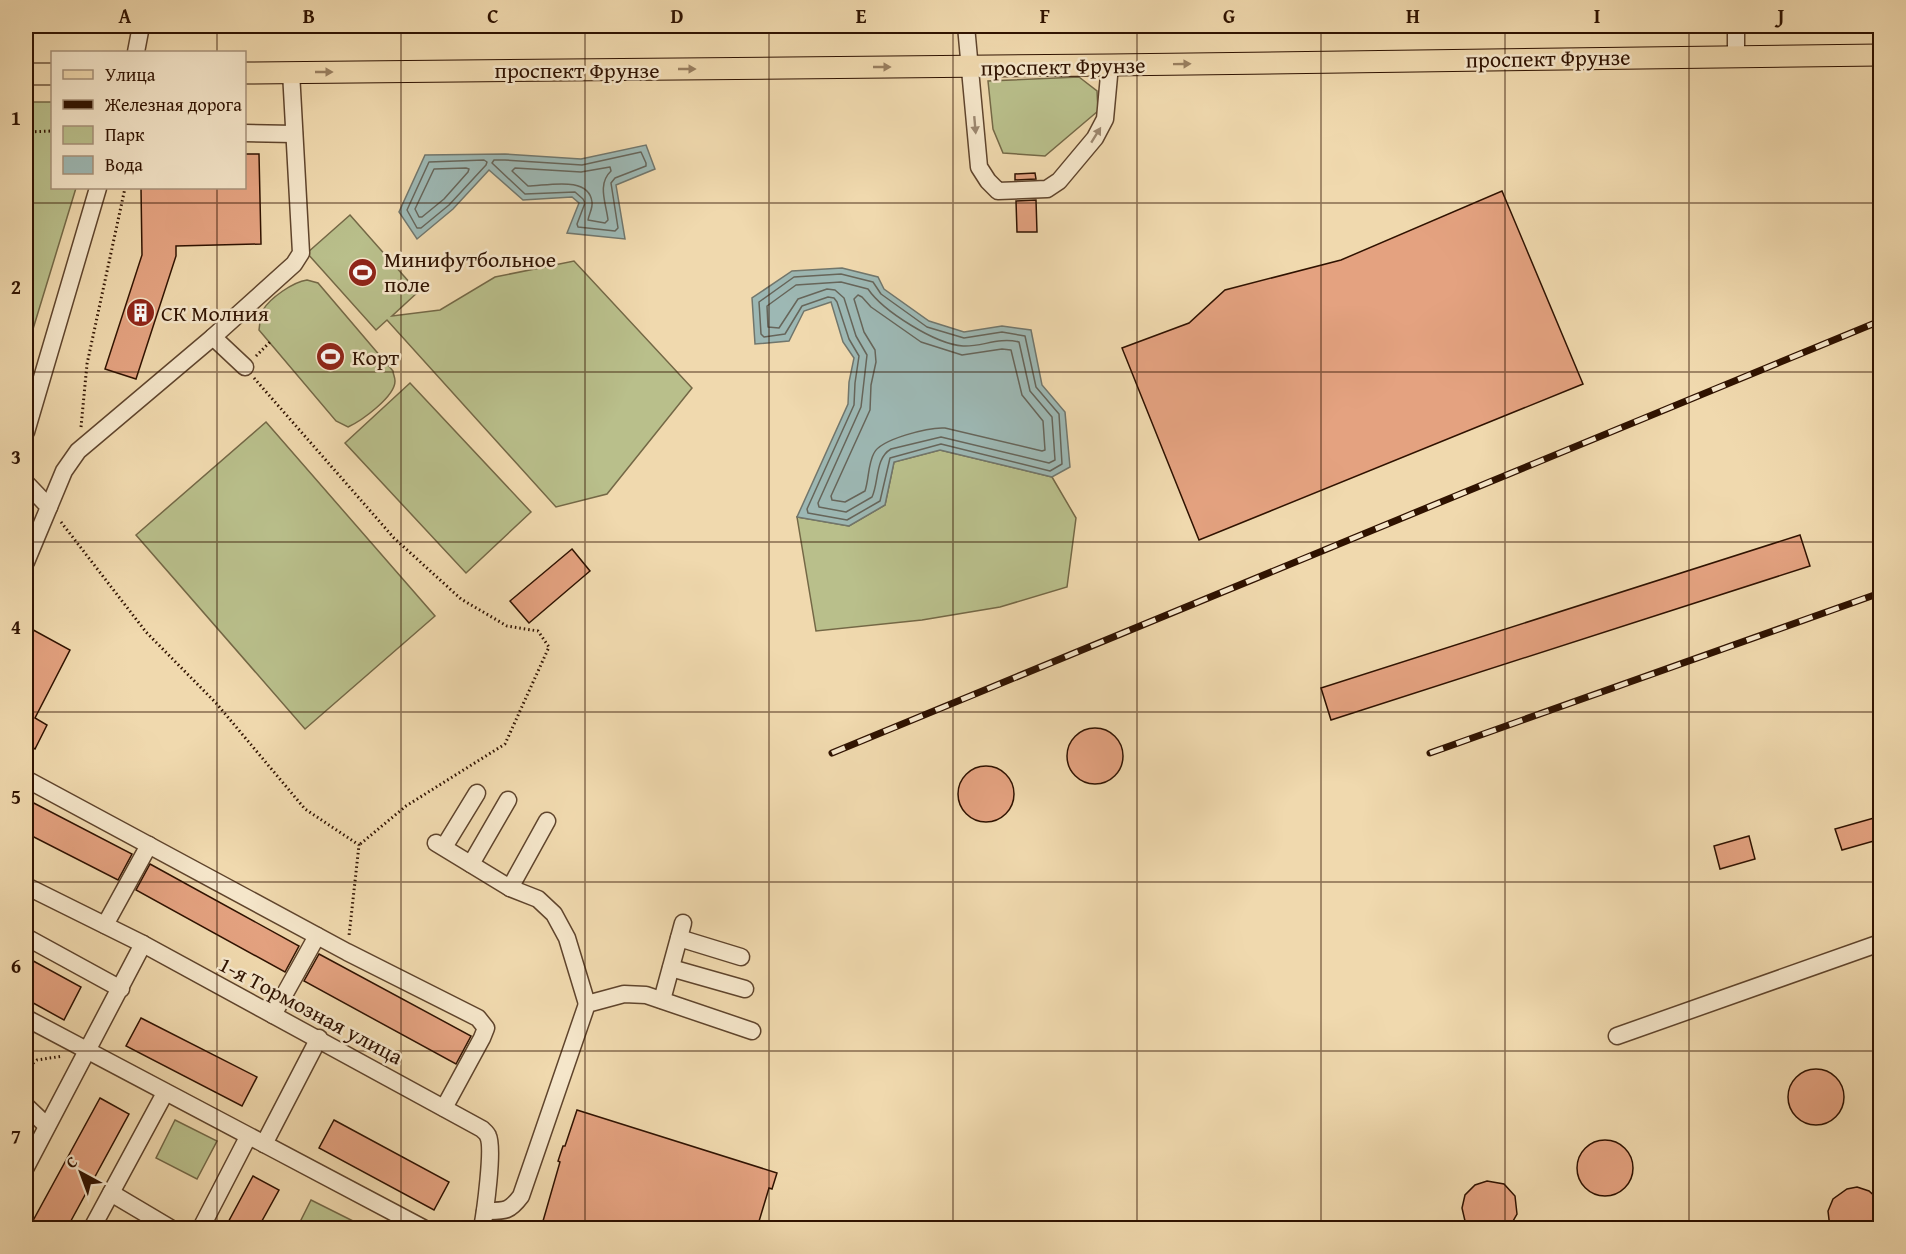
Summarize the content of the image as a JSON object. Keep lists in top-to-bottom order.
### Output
{
  "streets": {
    "main road": ["проспект Фрунзе"],
    "street": ["1-я Тормозная улица"]
  },
  "one_way": ["проспект Фрунзе"],
  "places": {
    "sports": ["Минифутбольное поле", "Корт"],
    "building": ["СК Молния"]
  },
  "legend": [
    "Улица",
    "Железная дорога",
    "Парк",
    "Вода"
  ],
  "north": "top left",
  "grid": {
    "columns": [
      "A",
      "B",
      "C",
      "D",
      "E",
      "F",
      "G",
      "H",
      "I",
      "J"
    ],
    "rows": [
      "1",
      "2",
      "3",
      "4",
      "5",
      "6",
      "7"
    ]
  }
}
